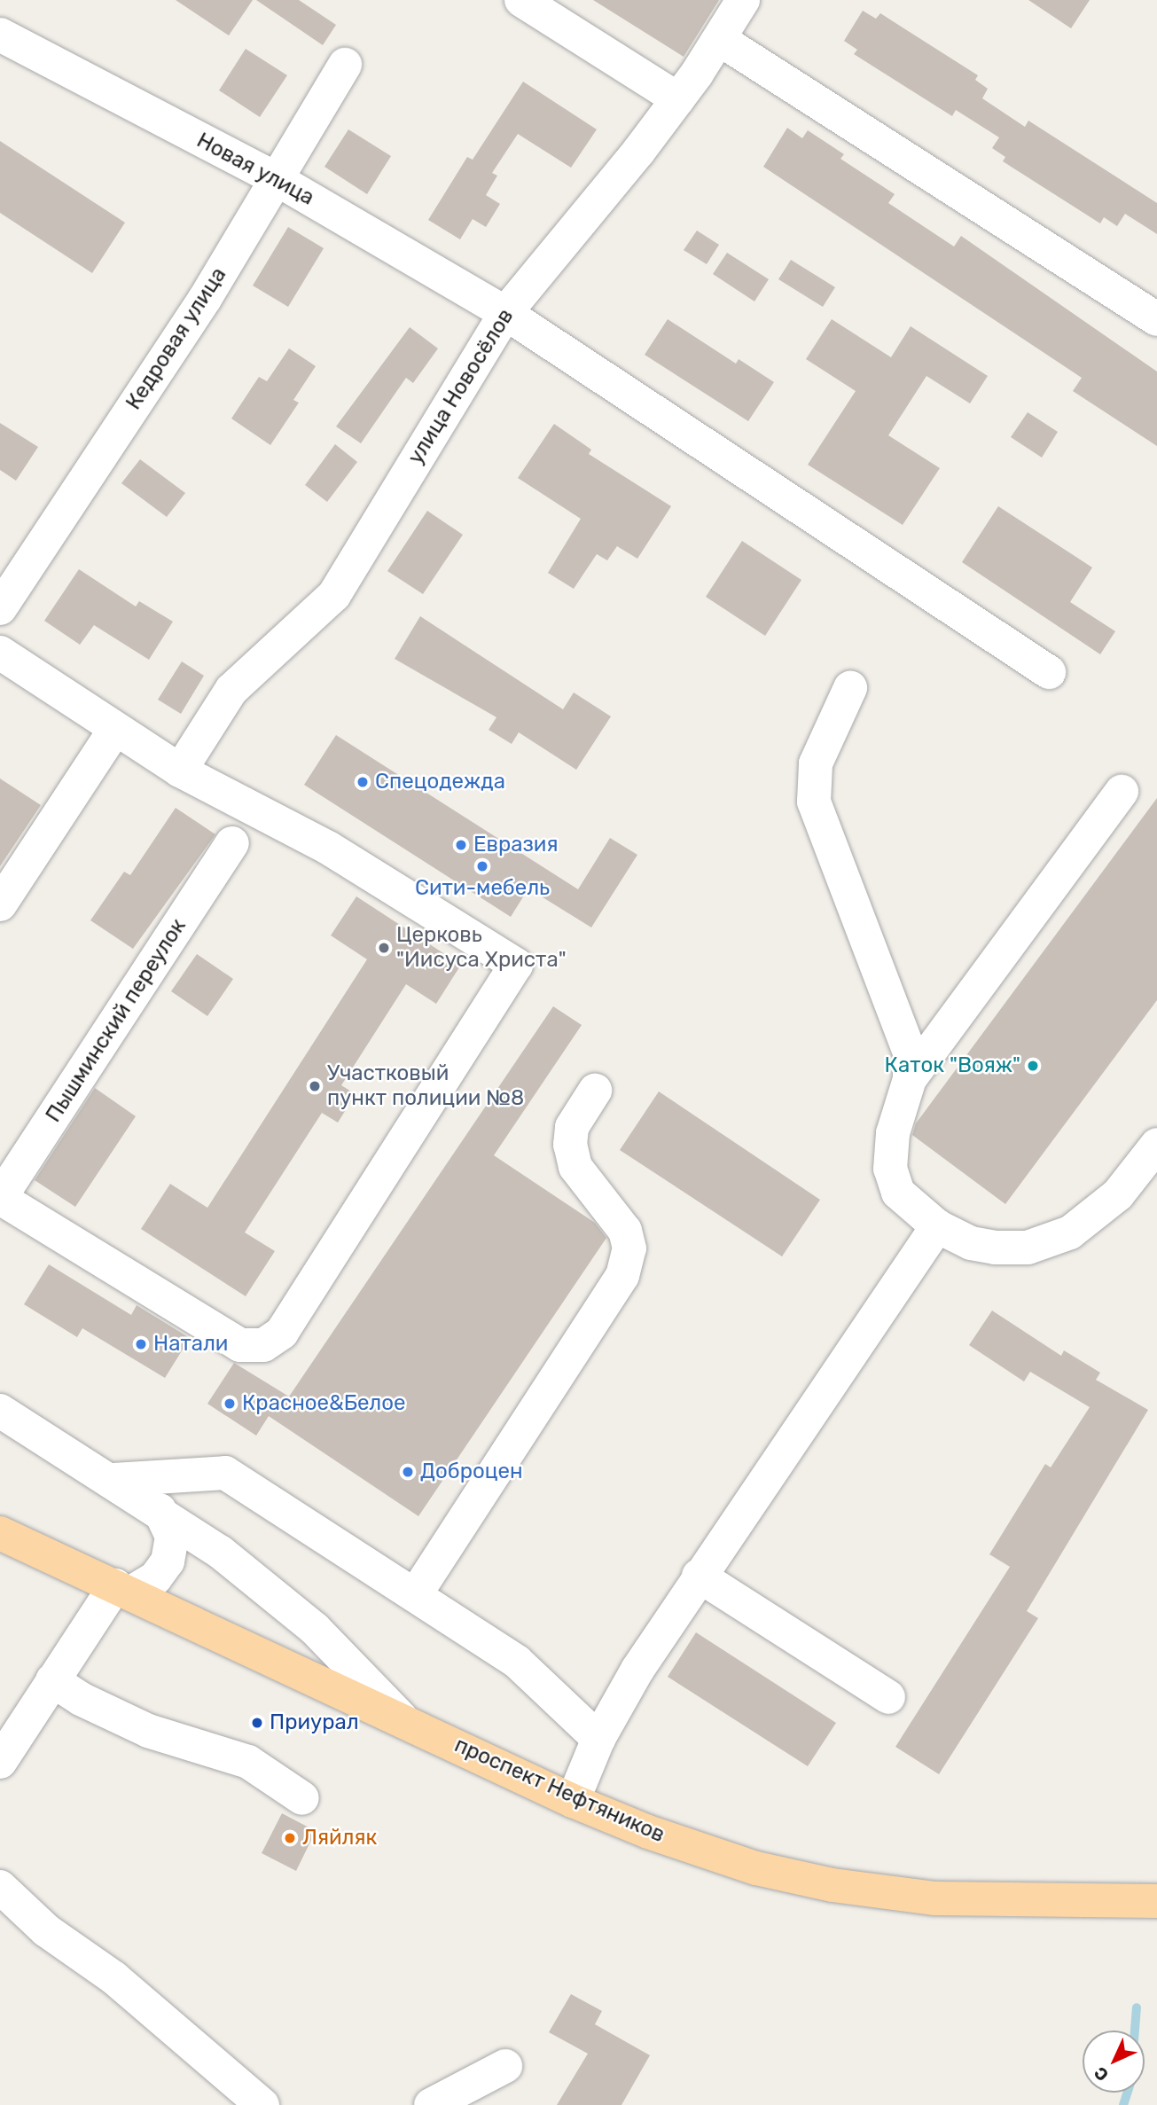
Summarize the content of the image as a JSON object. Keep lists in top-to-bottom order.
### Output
{
  "streets": {
    "main road": ["проспект Нефтяников"],
    "street": [
      "Новая улица",
      "Кедровая улица",
      "улица Новосёлов",
      "Пышминский переулок"
    ]
  },
  "crossings": [
    ["Новая улица", "Кедровая улица"],
    ["Новая улица", "улица Новосёлов"]
  ],
  "places": [
    "Спецодежда",
    "Евразия",
    "Сити-мебель",
    "Церковь \"Иисуса Христа\"",
    "Каток \"Вояж\"",
    "Участковый пункт полиции №8",
    "Натали",
    "Красное&Белое",
    "Доброцен",
    "Приурал",
    "Ляйляк"
  ],
  "north": "bottom left"
}
